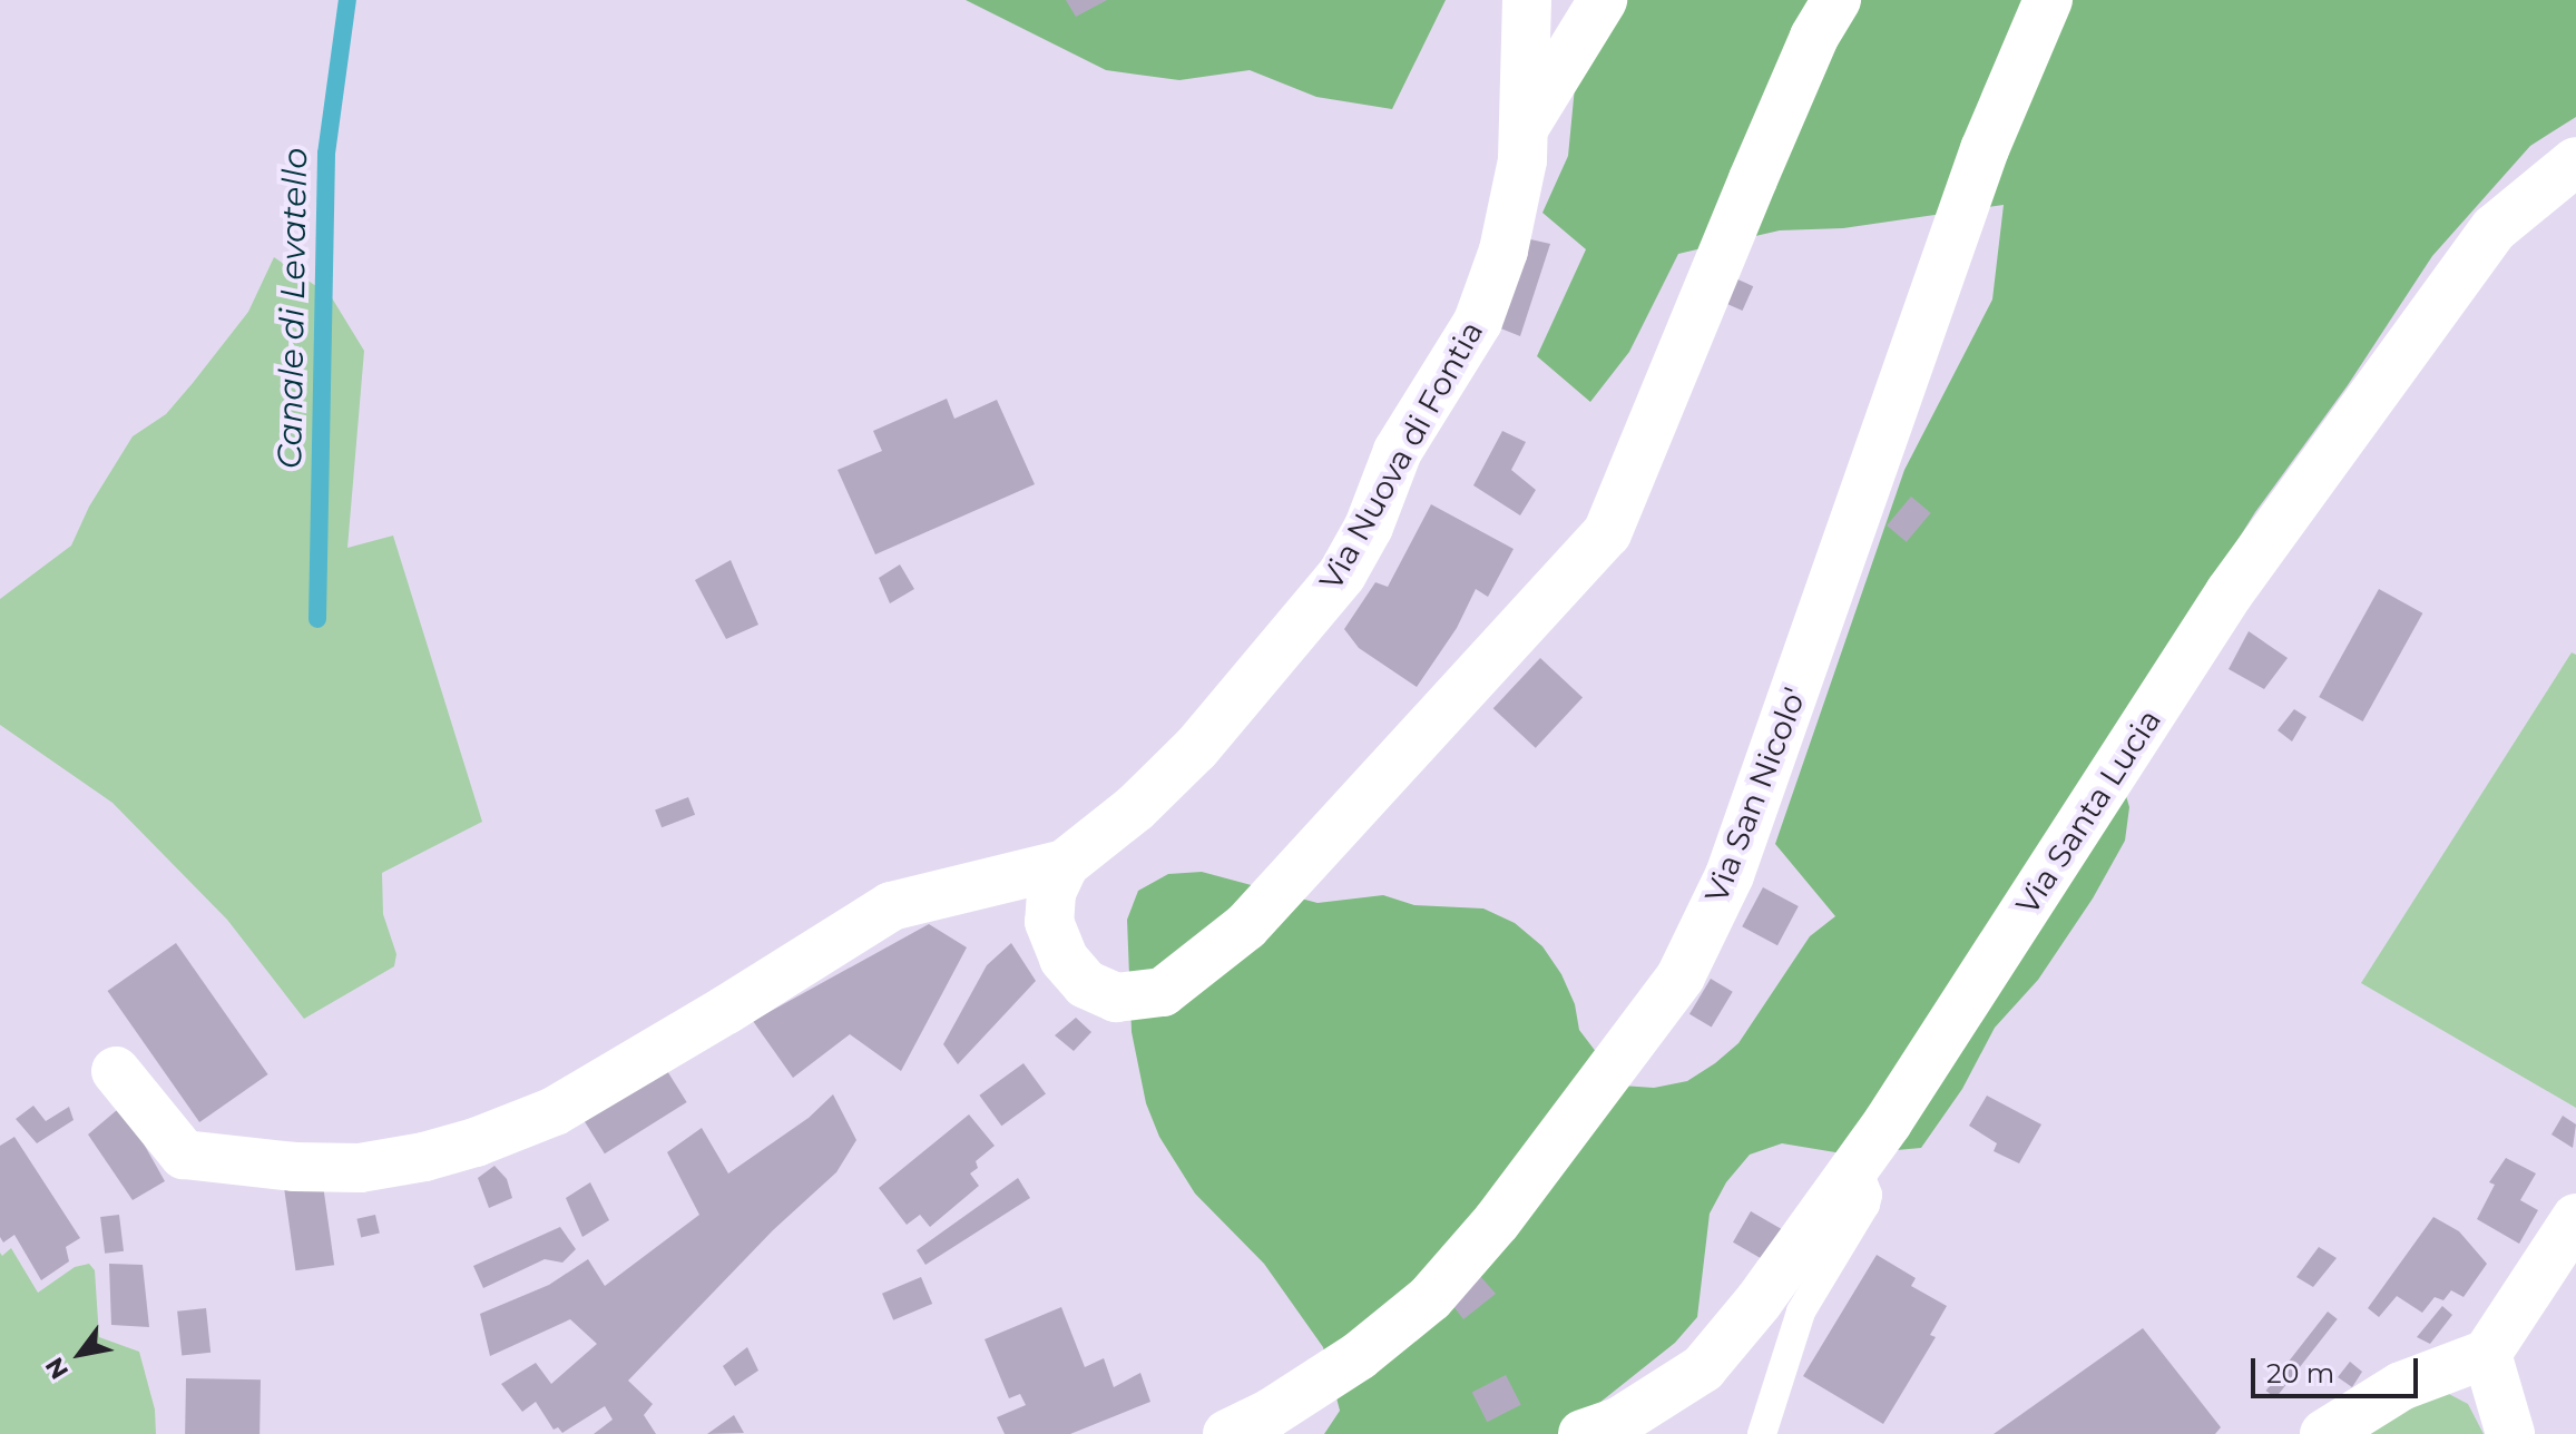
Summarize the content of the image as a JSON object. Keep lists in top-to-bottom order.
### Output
{
  "streets": {
    "street": ["Via Nuova di Fontia", "Via San Nicolo'", "Via Santa Lucia"]
  },
  "water": ["Canale di Levatello"],
  "scale_bar": "20 m",
  "north": "bottom left"
}
